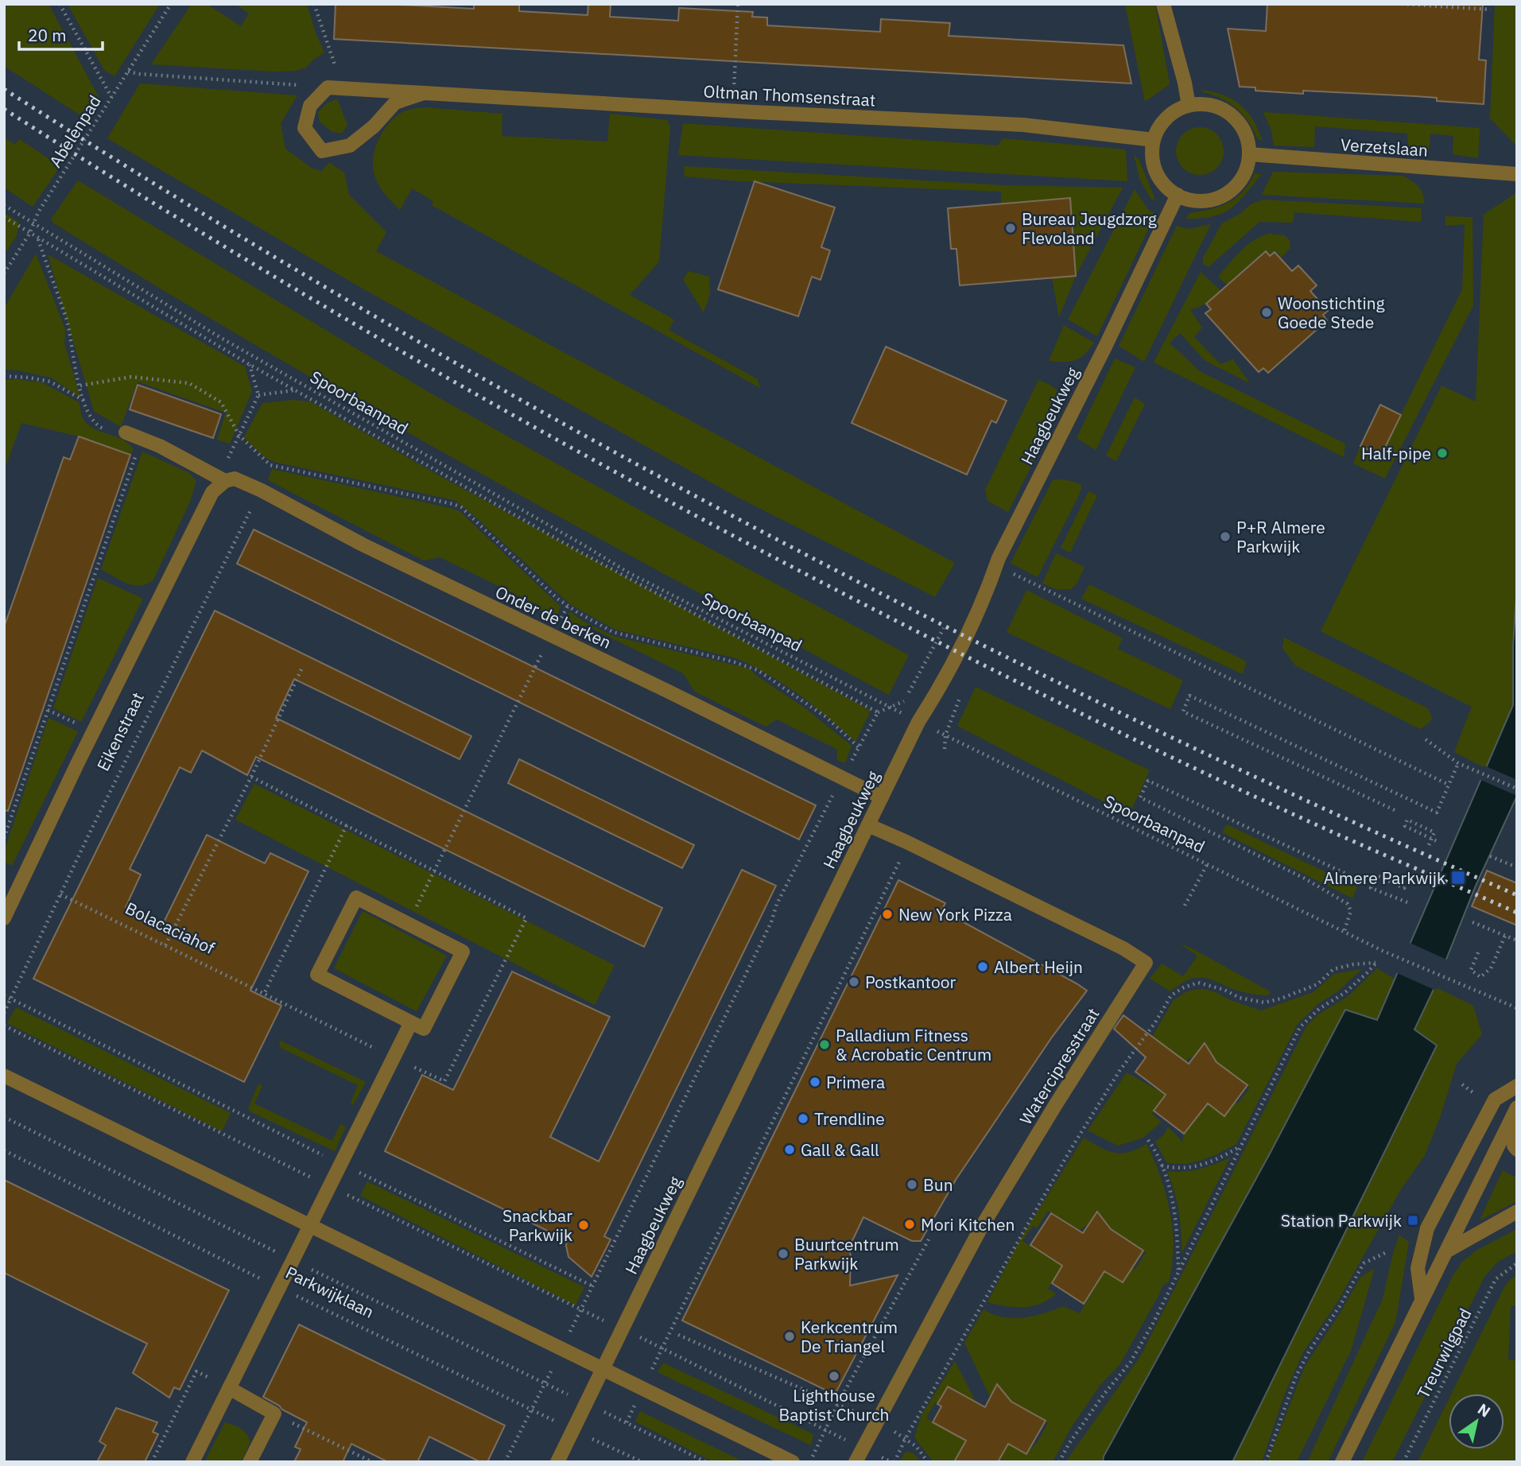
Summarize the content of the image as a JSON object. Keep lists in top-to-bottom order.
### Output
{
  "streets": {
    "street": [
      "Oltman Thomsenstraat",
      "Verzetslaan",
      "Haagbeukweg",
      "Onder de berken",
      "Eikenstraat",
      "Watercipresstraat",
      "Parkwijklaan"
    ],
    "path": [
      "Abelenpad",
      "Spoorbaanpad",
      "Bolacaciahof",
      "Treurwilgpad"
    ]
  },
  "crossings": [
    ["Oltman Thomsenstraat", "Verzetslaan"],
    ["Oltman Thomsenstraat", "Haagbeukweg"],
    ["Abelenpad", "Spoorbaanpad"],
    ["Verzetslaan", "Haagbeukweg"],
    ["Spoorbaanpad", "Haagbeukweg"],
    ["Haagbeukweg", "Onder de berken"],
    ["Haagbeukweg", "Watercipresstraat"],
    ["Haagbeukweg", "Parkwijklaan"],
    ["Onder de berken", "Eikenstraat"],
    ["Eikenstraat", "Bolacaciahof"]
  ],
  "places": {
    "other": [
      "Bureau Jeugdzorg Flevoland",
      "Woonstichting Goede Stede",
      "Half-pipe",
      "P+R Almere Parkwijk",
      "New York Pizza",
      "Albert Heijn",
      "Postkantoor",
      "Palladium Fitness & Acrobatic Centrum",
      "Primera",
      "Trendline",
      "Gall & Gall",
      "Bun",
      "Mori Kitchen",
      "Snackbar Parkwijk",
      "Buurtcentrum Parkwijk",
      "Kerkcentrum De Triangel",
      "Lighthouse Baptist Church"
    ],
    "transit": ["Almere Parkwijk", "Station Parkwijk"]
  },
  "scale_bar": "20 m",
  "north": "top right"
}
